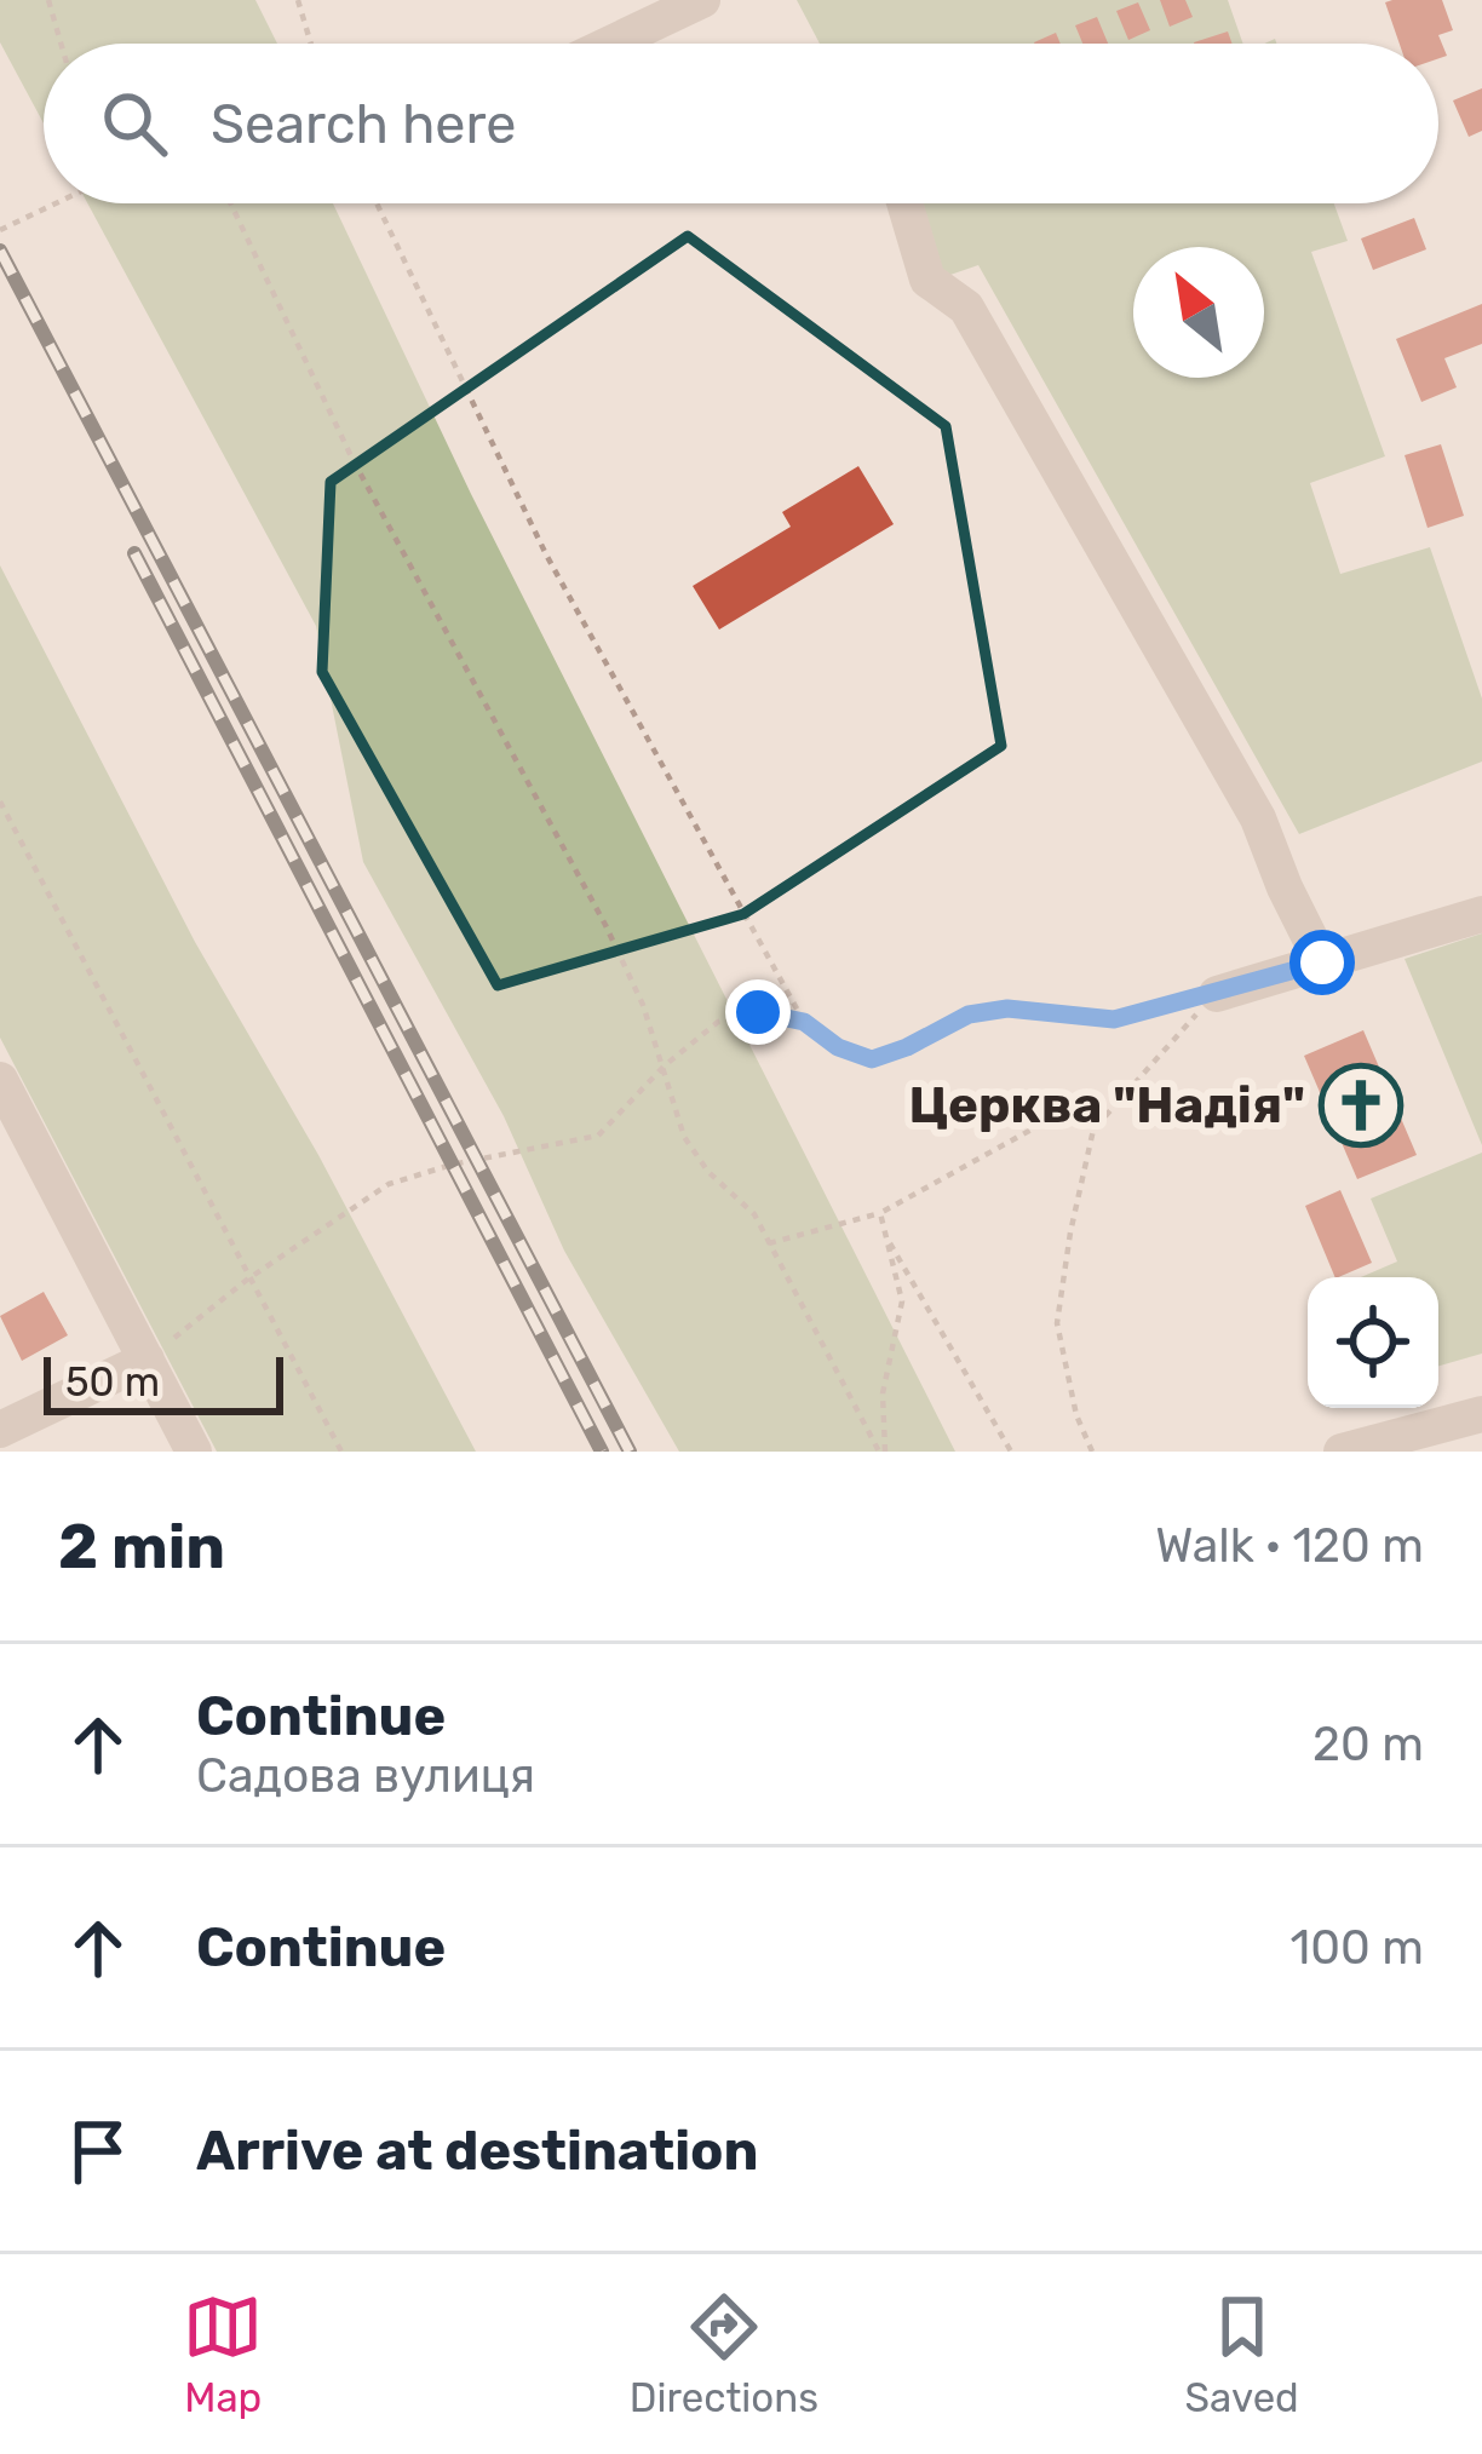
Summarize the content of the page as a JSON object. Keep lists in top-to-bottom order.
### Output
{
  "places": {
    "church": ["Церква \"Надія\""]
  },
  "scale_bar": "50 m",
  "north": "top left",
  "page": {
    "search": "Search here",
    "scale": "50 m",
    "heading": ["2 min", "Walk · 120 m"],
    "list": [
      ["Continue", "Садова вулиця", "20 m"],
      ["Continue", "100 m"],
      "Arrive at destination"
    ],
    "nav": ["Map", "Directions", "Saved"]
  }
}
